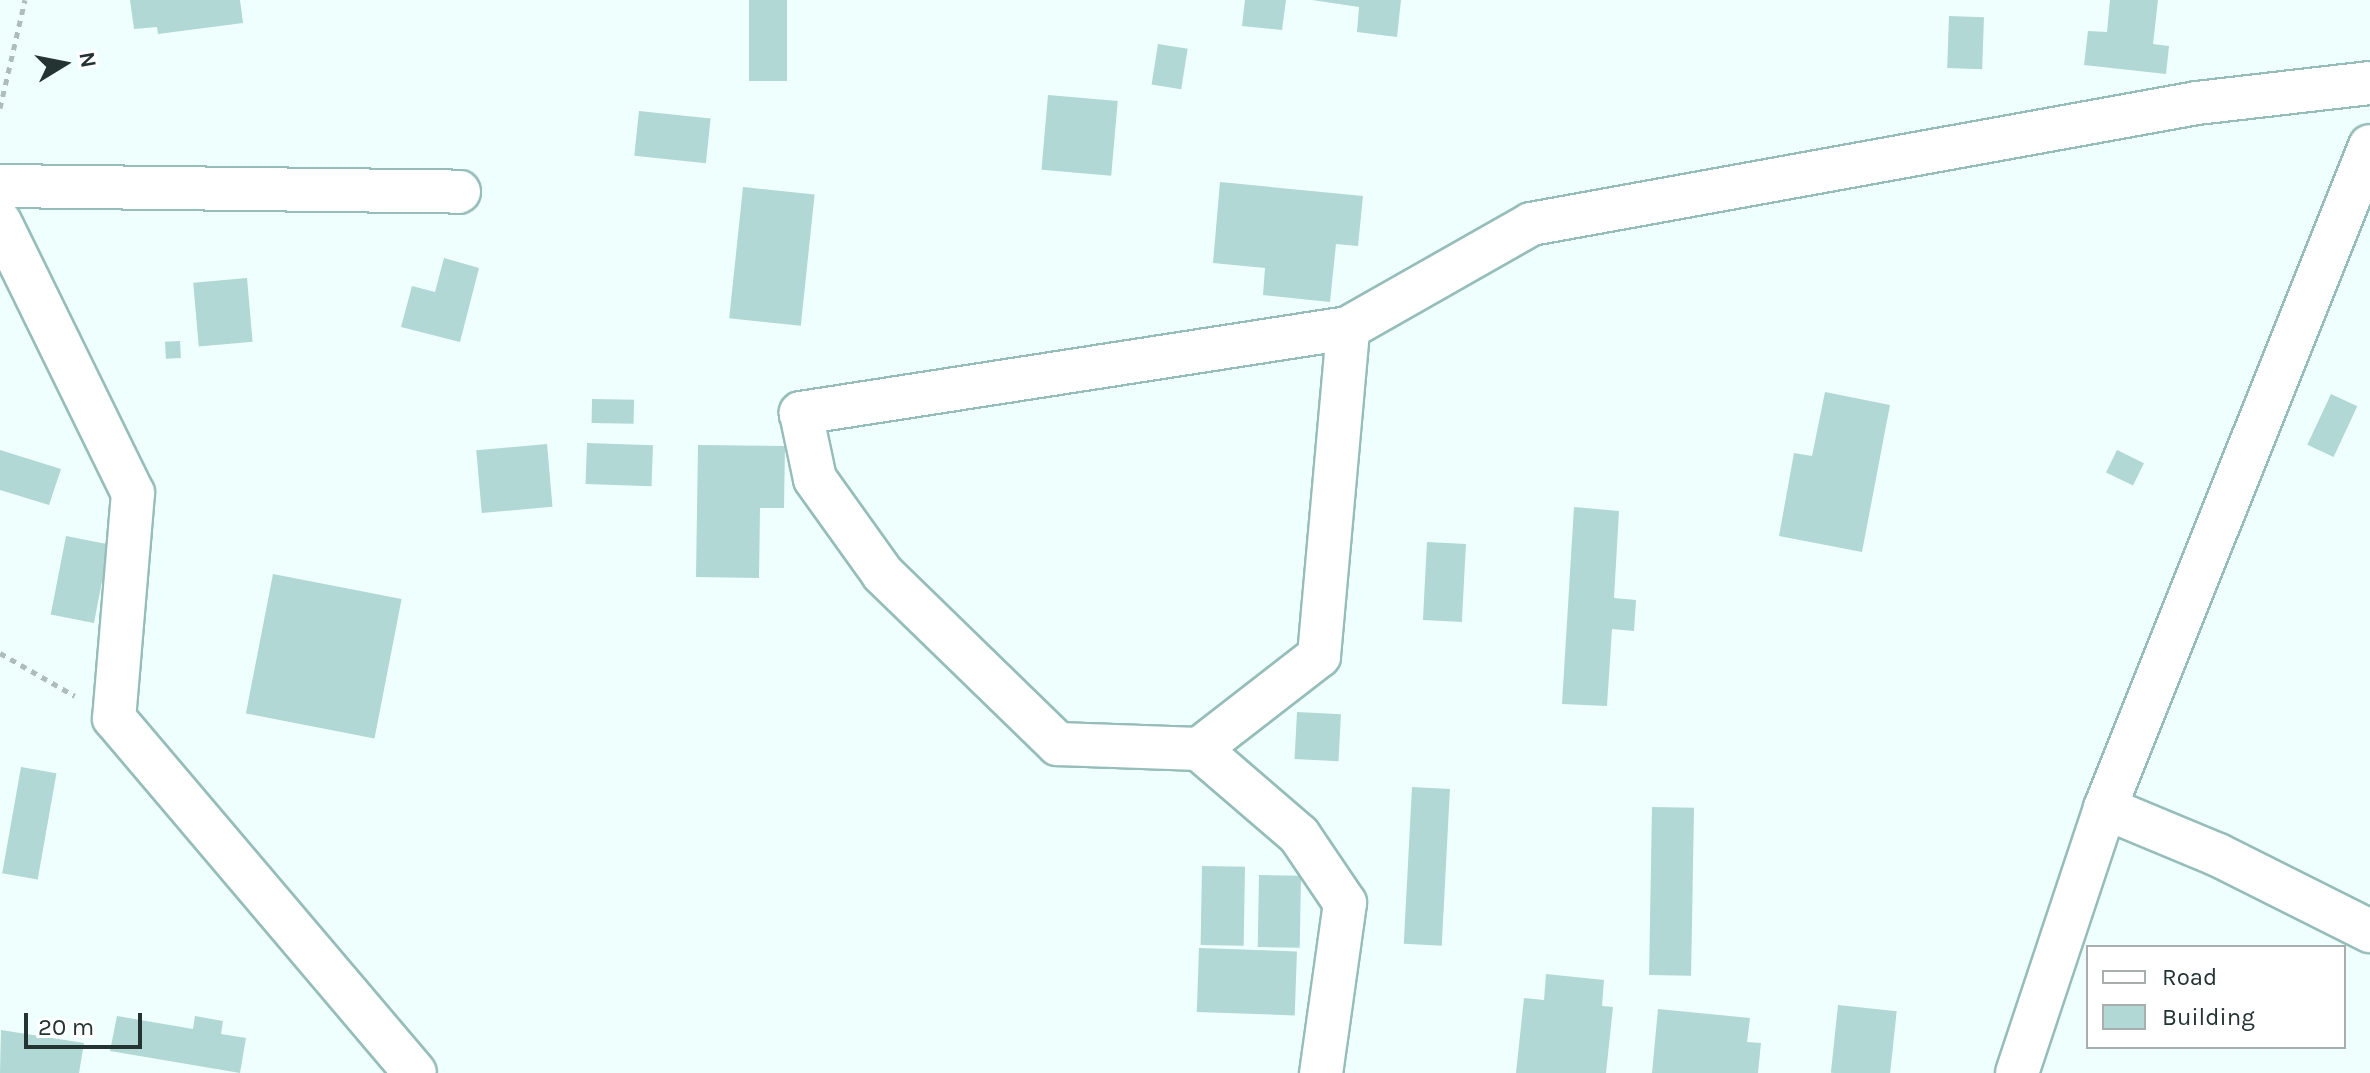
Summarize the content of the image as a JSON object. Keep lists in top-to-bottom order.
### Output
{
  "legend": ["Road", "Building"],
  "scale_bar": "20 m",
  "north": "right"
}
